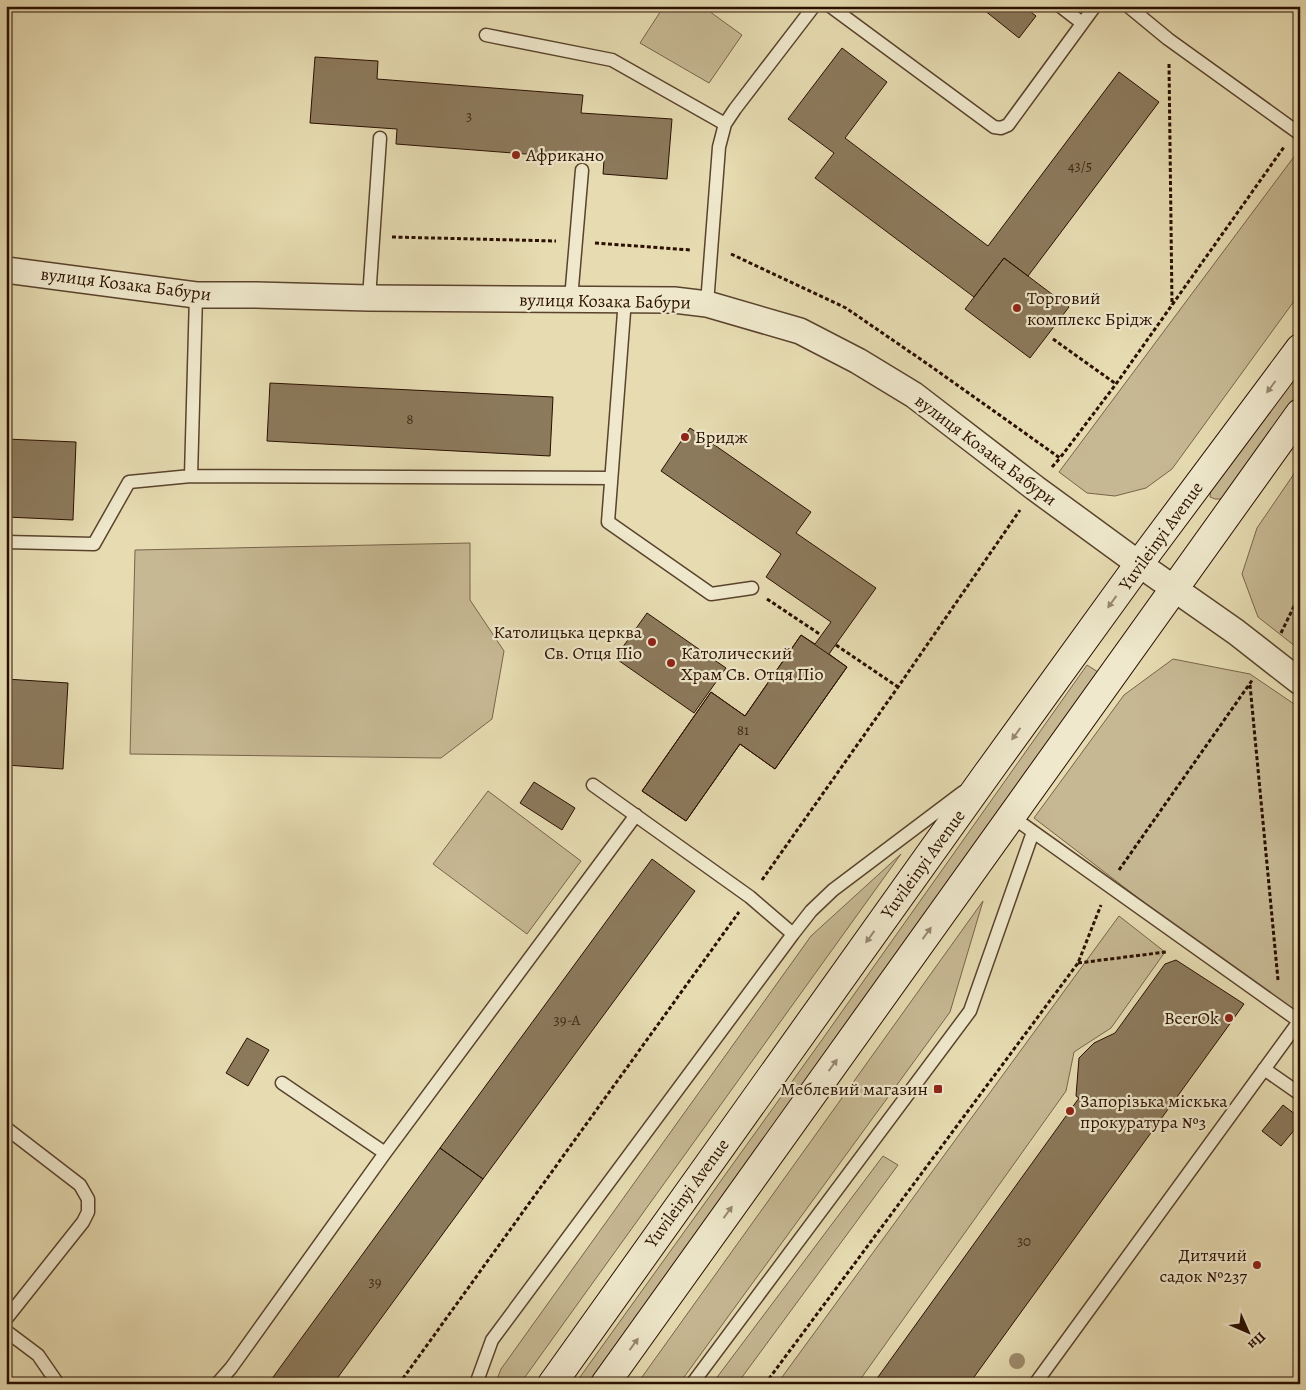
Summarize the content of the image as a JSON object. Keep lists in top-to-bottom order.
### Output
{
  "streets": {
    "street": ["вулиця Козака Бабури", "Yuvileinyi Avenue"]
  },
  "crossings": [
    ["вулиця Козака Бабури", "Yuvileinyi Avenue"]
  ],
  "places": {
    "other": [
      "Африкано",
      "Торговий комплекс Брідж",
      "Бридж",
      "Католицька церква Св. Отця Піо",
      "Католический Храм Св. Отця Піо",
      "BeerOk",
      "Запорізька міскька прокуратура №3",
      "Дитячий садок №237"
    ],
    "transit": ["Меблевий магазин"]
  },
  "house_numbers": [
    "3",
    "43/5",
    "8",
    "81",
    "39-А",
    "30",
    "39"
  ],
  "north": "bottom right"
}
